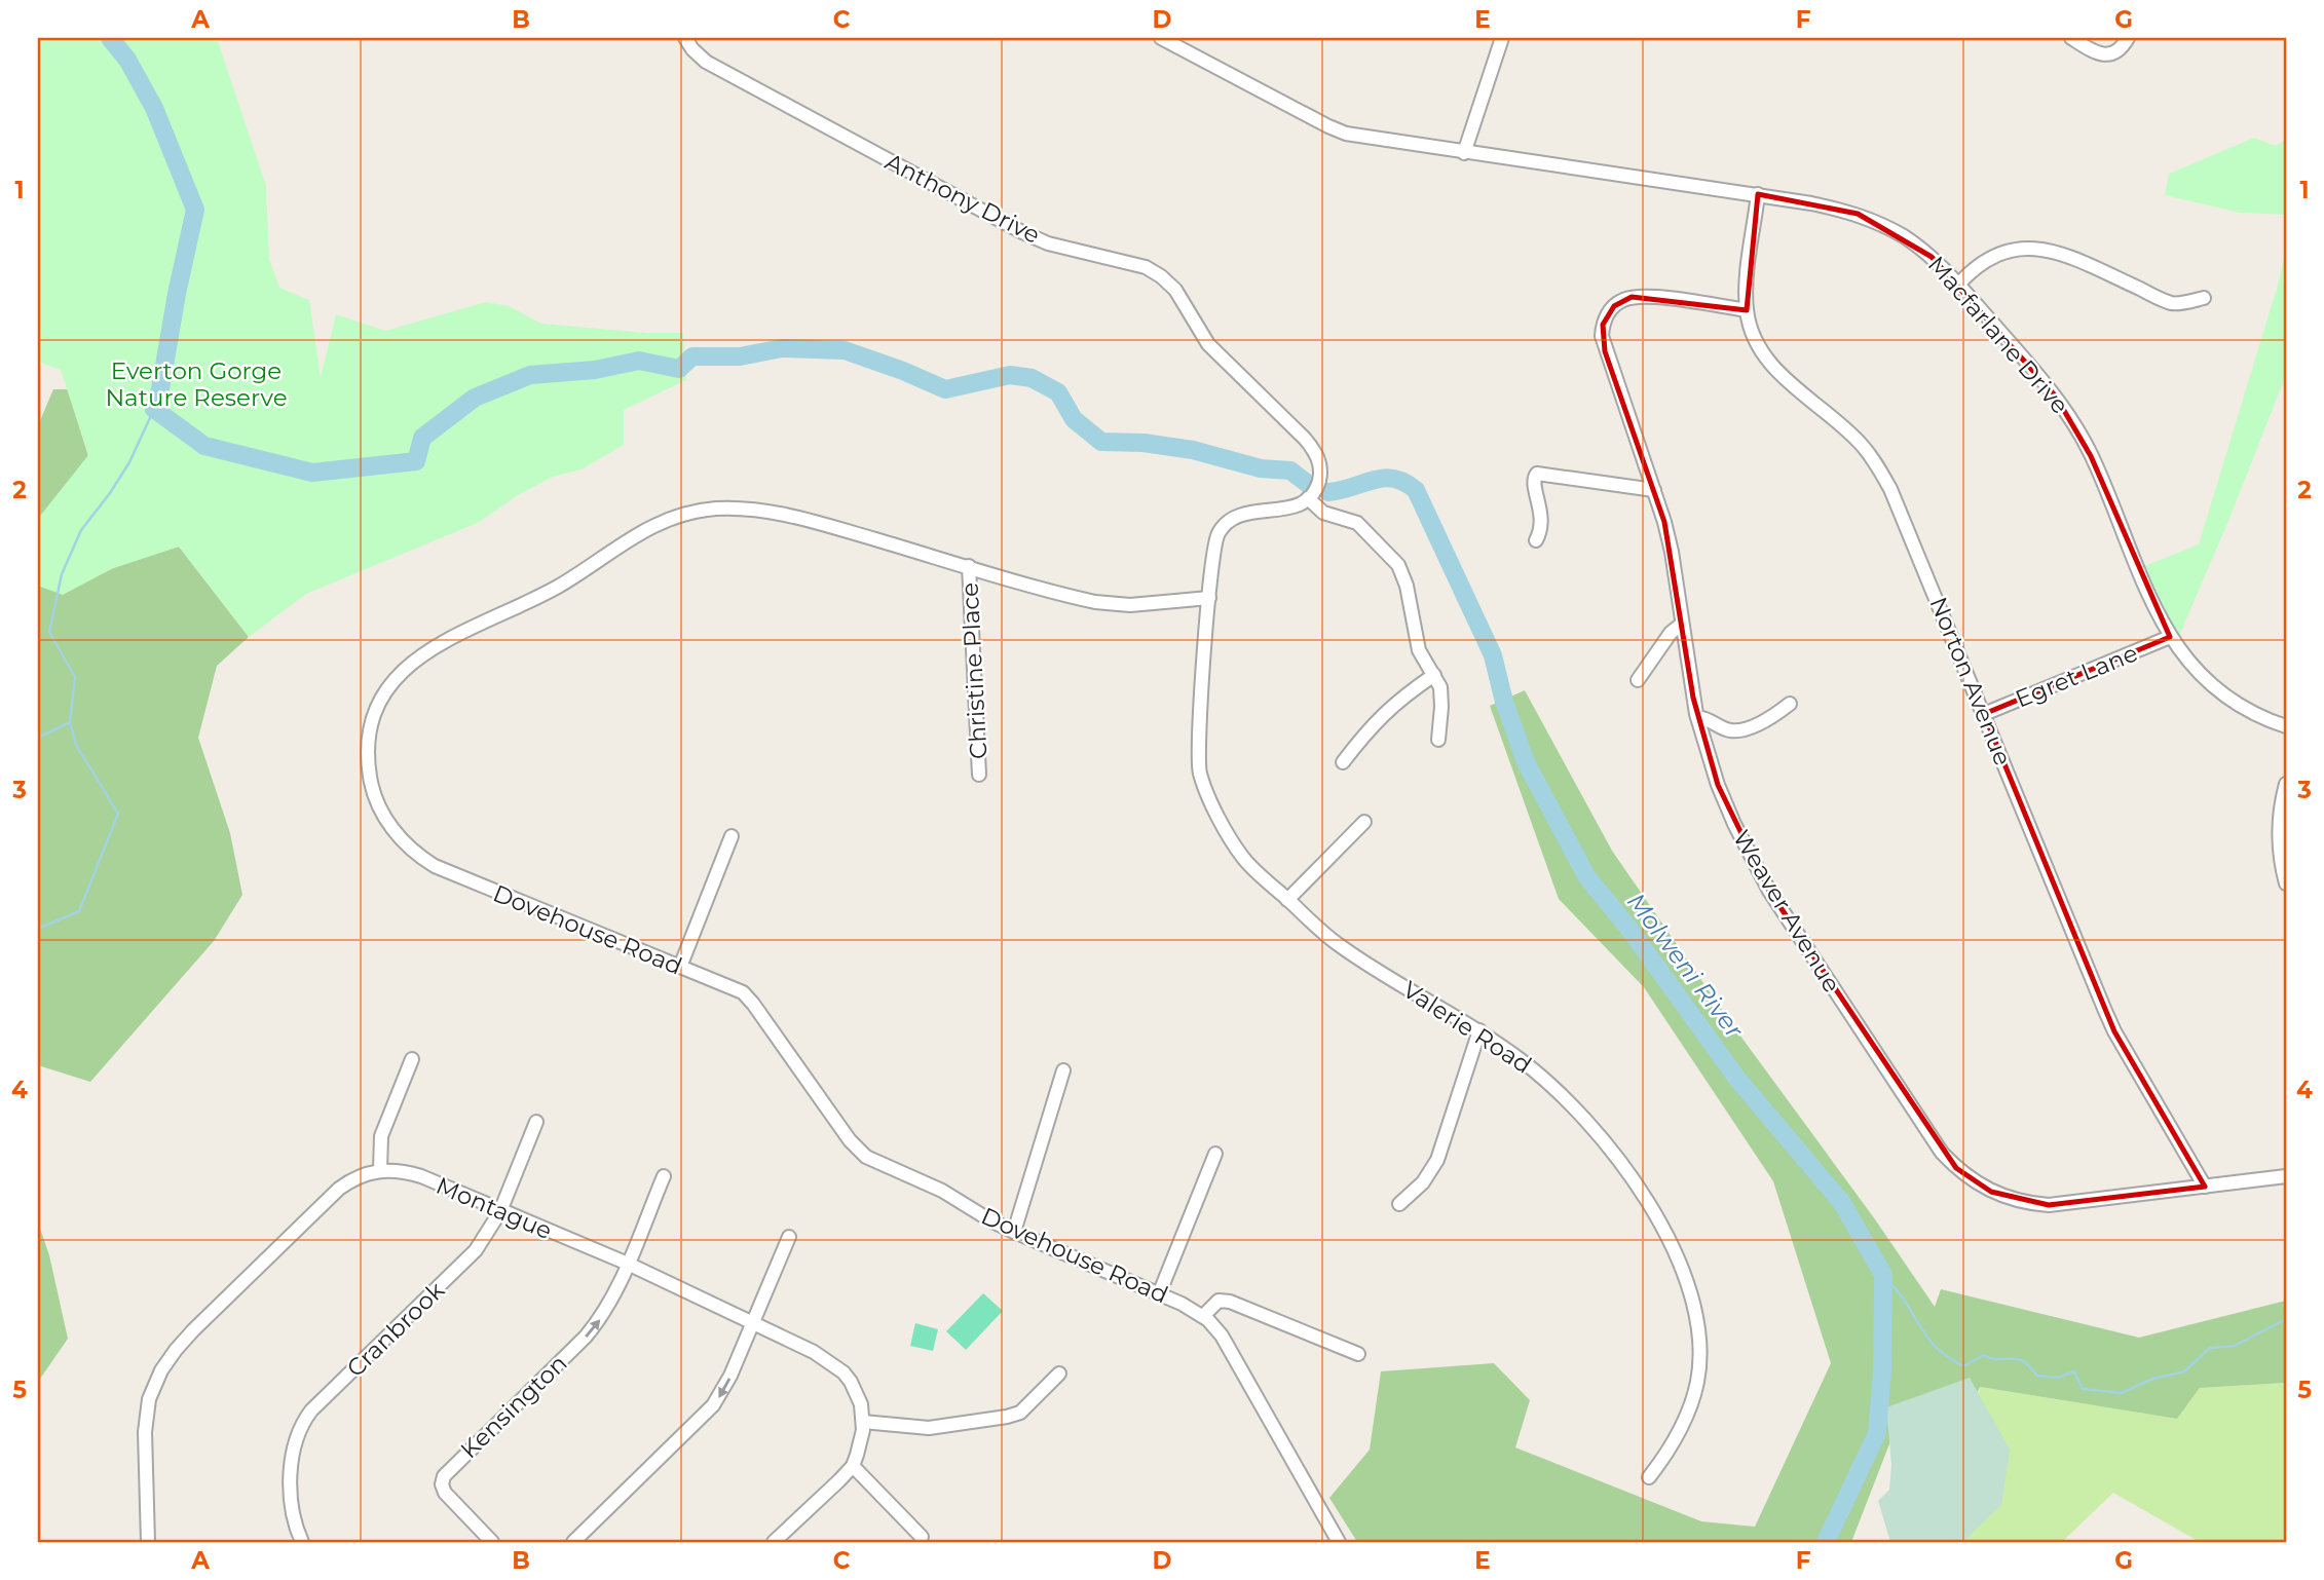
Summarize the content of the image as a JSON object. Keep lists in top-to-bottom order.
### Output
{
  "streets": {
    "street": [
      "Anthony Drive",
      "Macfarlane Drive",
      "Christine Place",
      "Egret Lane",
      "Norton Avenue",
      "Weaver Avenue",
      "Dovehouse Road",
      "Valerie Road",
      "Montague",
      "Cranbrook",
      "Kensington"
    ]
  },
  "crossings": [
    ["Macfarlane Drive", "Egret Lane"],
    ["Macfarlane Drive", "Norton Avenue"],
    ["Christine Place", "Dovehouse Road"],
    ["Egret Lane", "Norton Avenue"],
    ["Norton Avenue", "Weaver Avenue"],
    ["Dovehouse Road", "Valerie Road"],
    ["Montague", "Cranbrook"],
    ["Montague", "Kensington"]
  ],
  "one_way": ["Kensington"],
  "water": ["Molweni River"],
  "parks": ["Everton Gorge Nature Reserve"],
  "grid": {
    "columns": [
      "A",
      "B",
      "C",
      "D",
      "E",
      "F",
      "G"
    ],
    "rows": [
      "1",
      "2",
      "3",
      "4",
      "5"
    ]
  }
}
